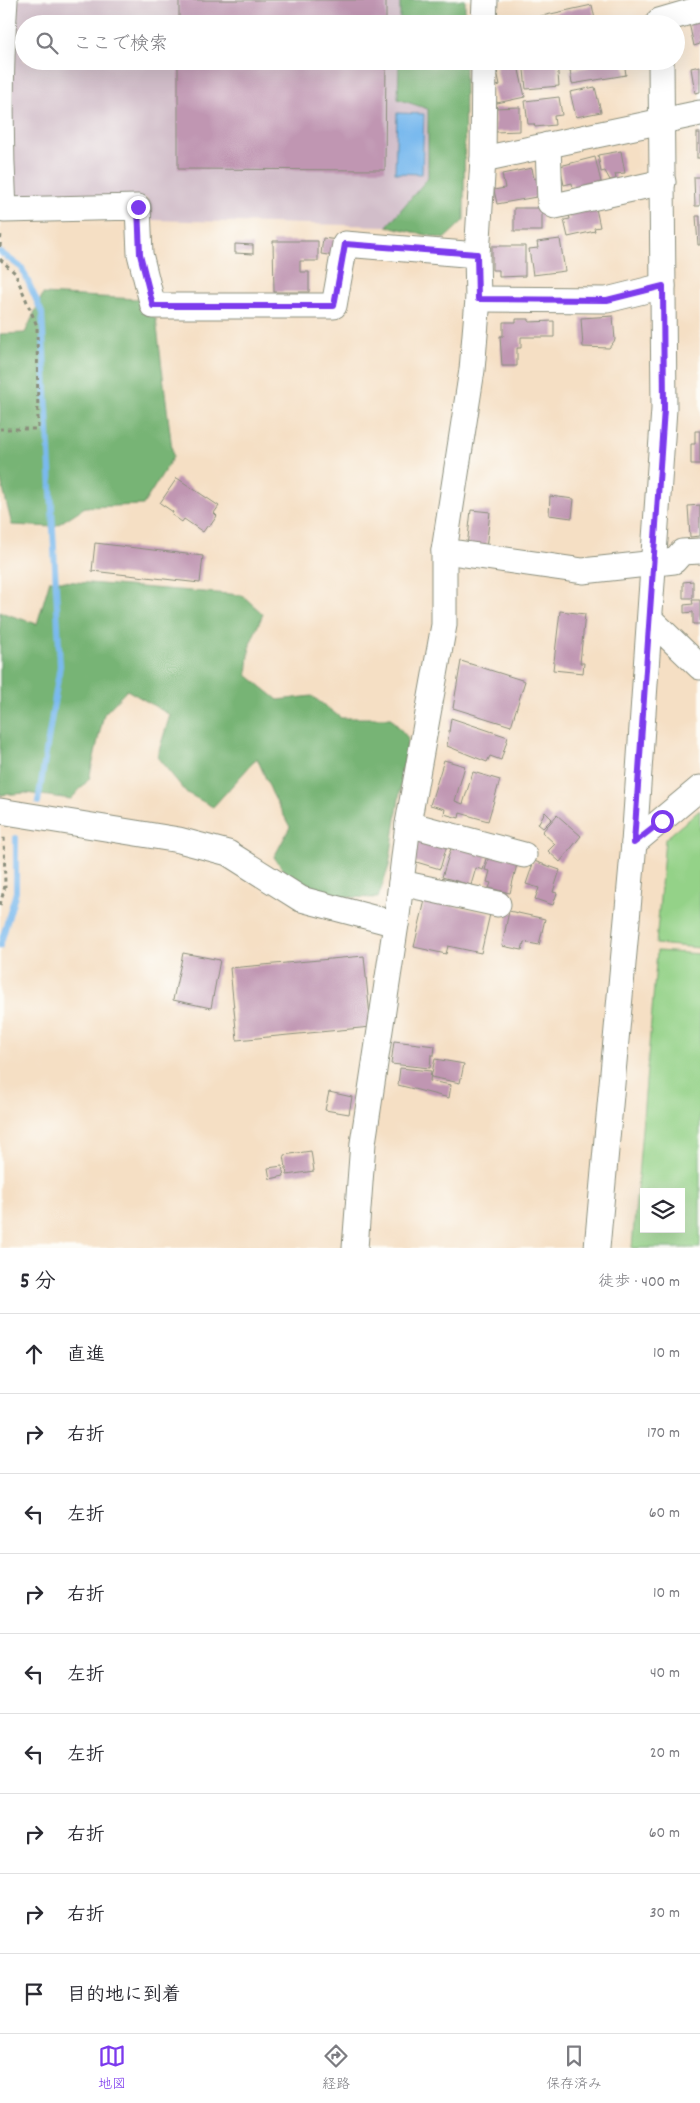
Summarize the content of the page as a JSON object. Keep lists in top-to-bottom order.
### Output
{
  "page": {
    "search": "ここで検索",
    "heading": ["5 分", "徒歩 · 400 m"],
    "list": [
      ["直進", "10 m"],
      ["右折", "170 m"],
      ["左折", "60 m"],
      ["右折", "10 m"],
      ["左折", "40 m"],
      ["左折", "20 m"],
      ["右折", "60 m"],
      ["右折", "30 m"],
      "目的地に到着"
    ],
    "nav": ["地図", "経路", "保存済み"]
  }
}
